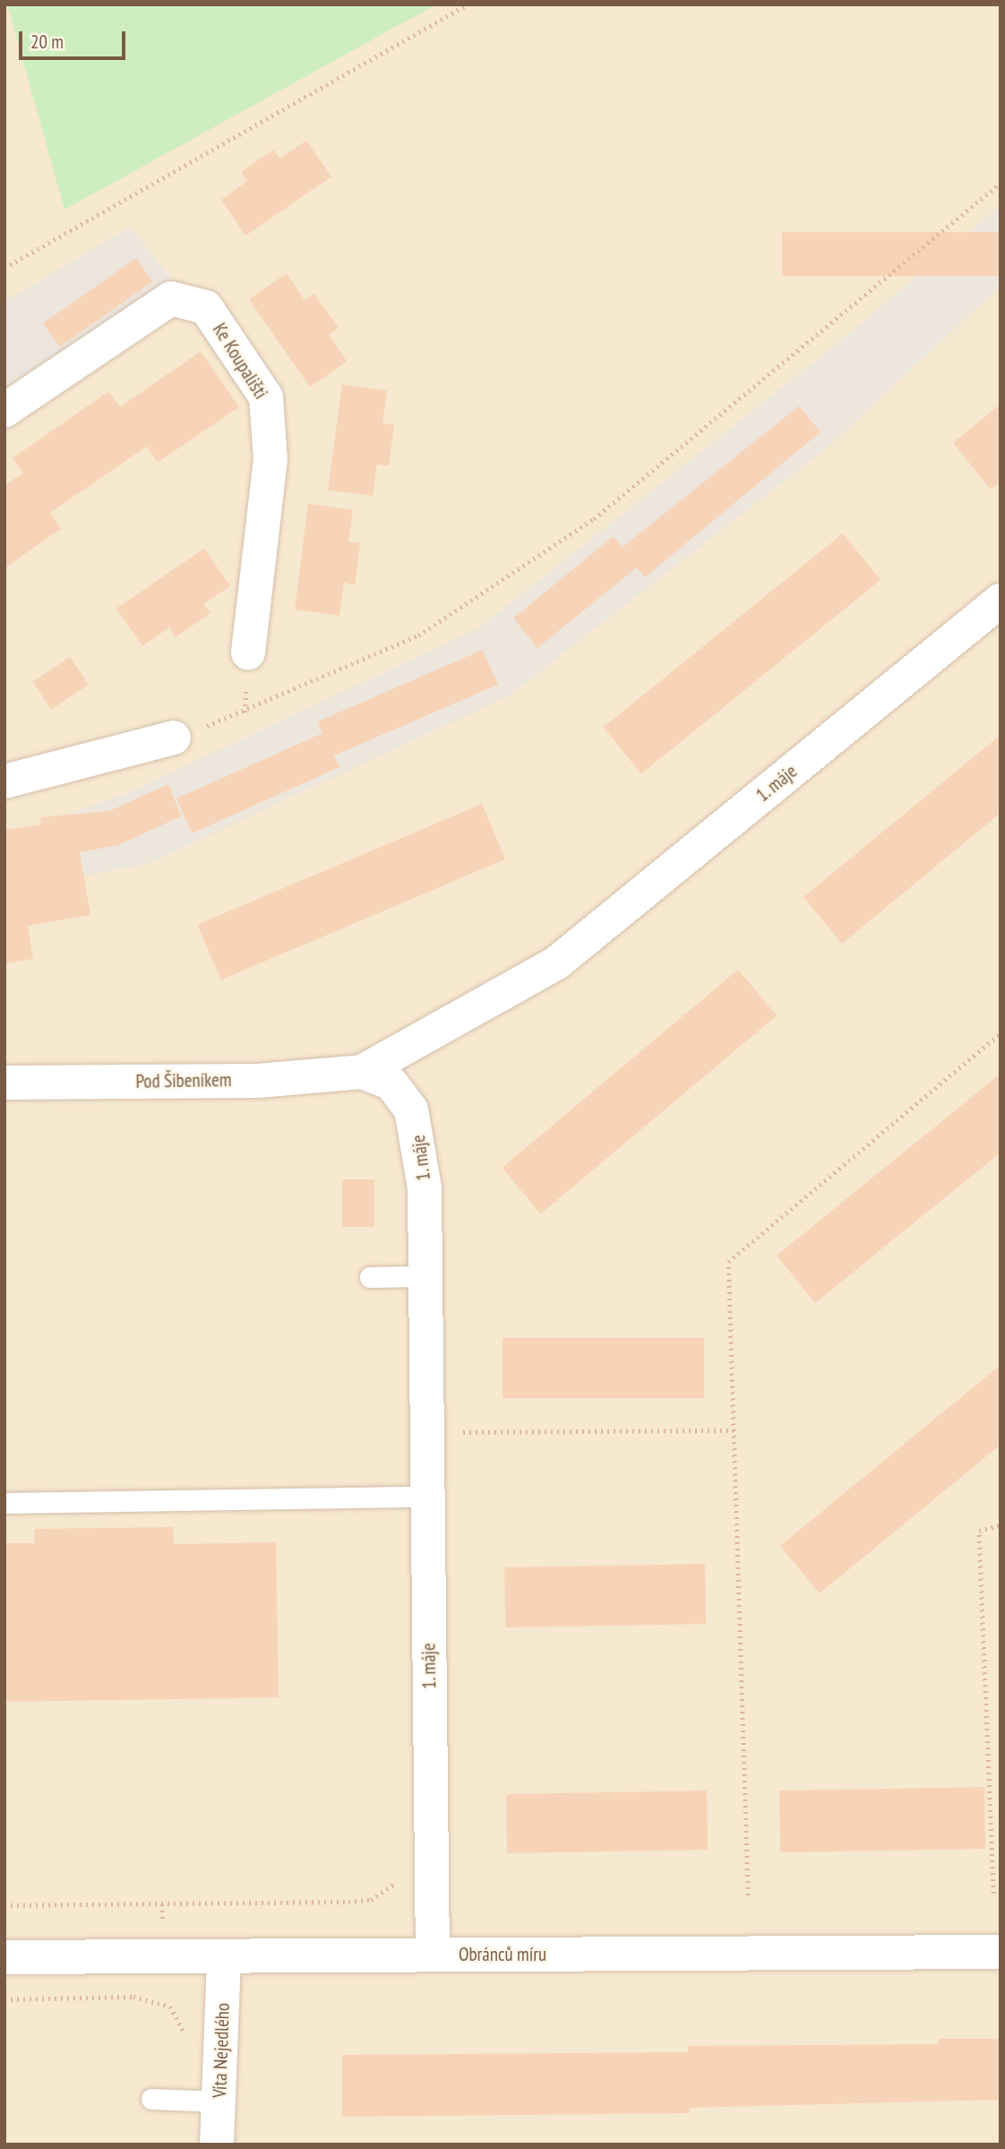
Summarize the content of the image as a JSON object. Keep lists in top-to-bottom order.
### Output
{
  "streets": {
    "street": [
      "Ke Koupališti",
      "1. máje",
      "Pod Šibeníkem",
      "Obránců míru",
      "Víta Nejedlého"
    ]
  },
  "crossings": [
    ["1. máje", "Pod Šibeníkem"],
    ["1. máje", "Obránců míru"],
    ["Obránců míru", "Víta Nejedlého"]
  ],
  "scale_bar": "20 m"
}
